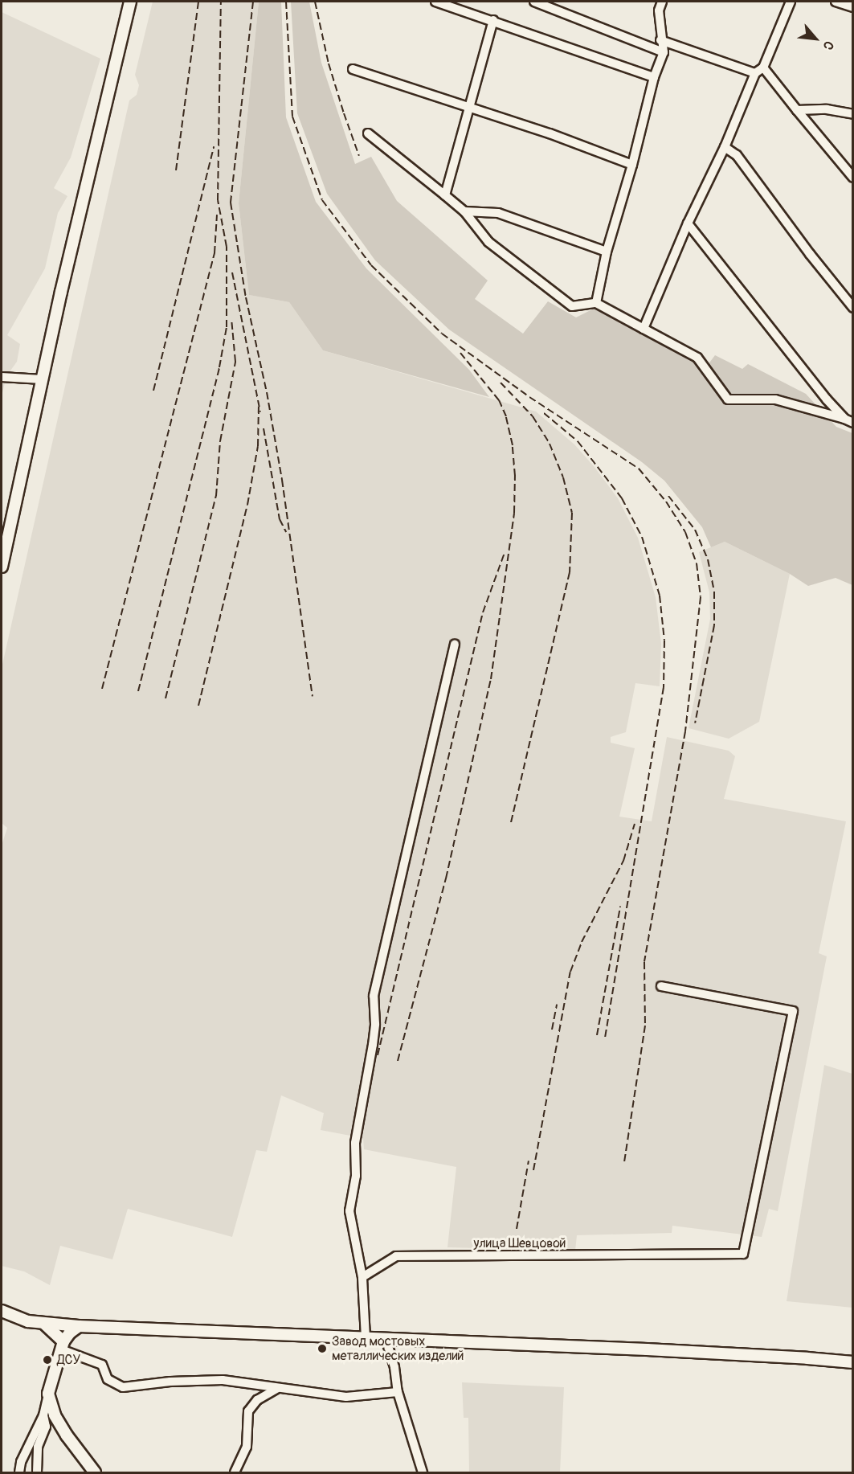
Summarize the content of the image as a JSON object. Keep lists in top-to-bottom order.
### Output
{
  "streets": {
    "street": ["улица Шевцовой"]
  },
  "places": ["Завод мостовых металлических изделий", "ДСУ"],
  "north": "bottom right"
}
